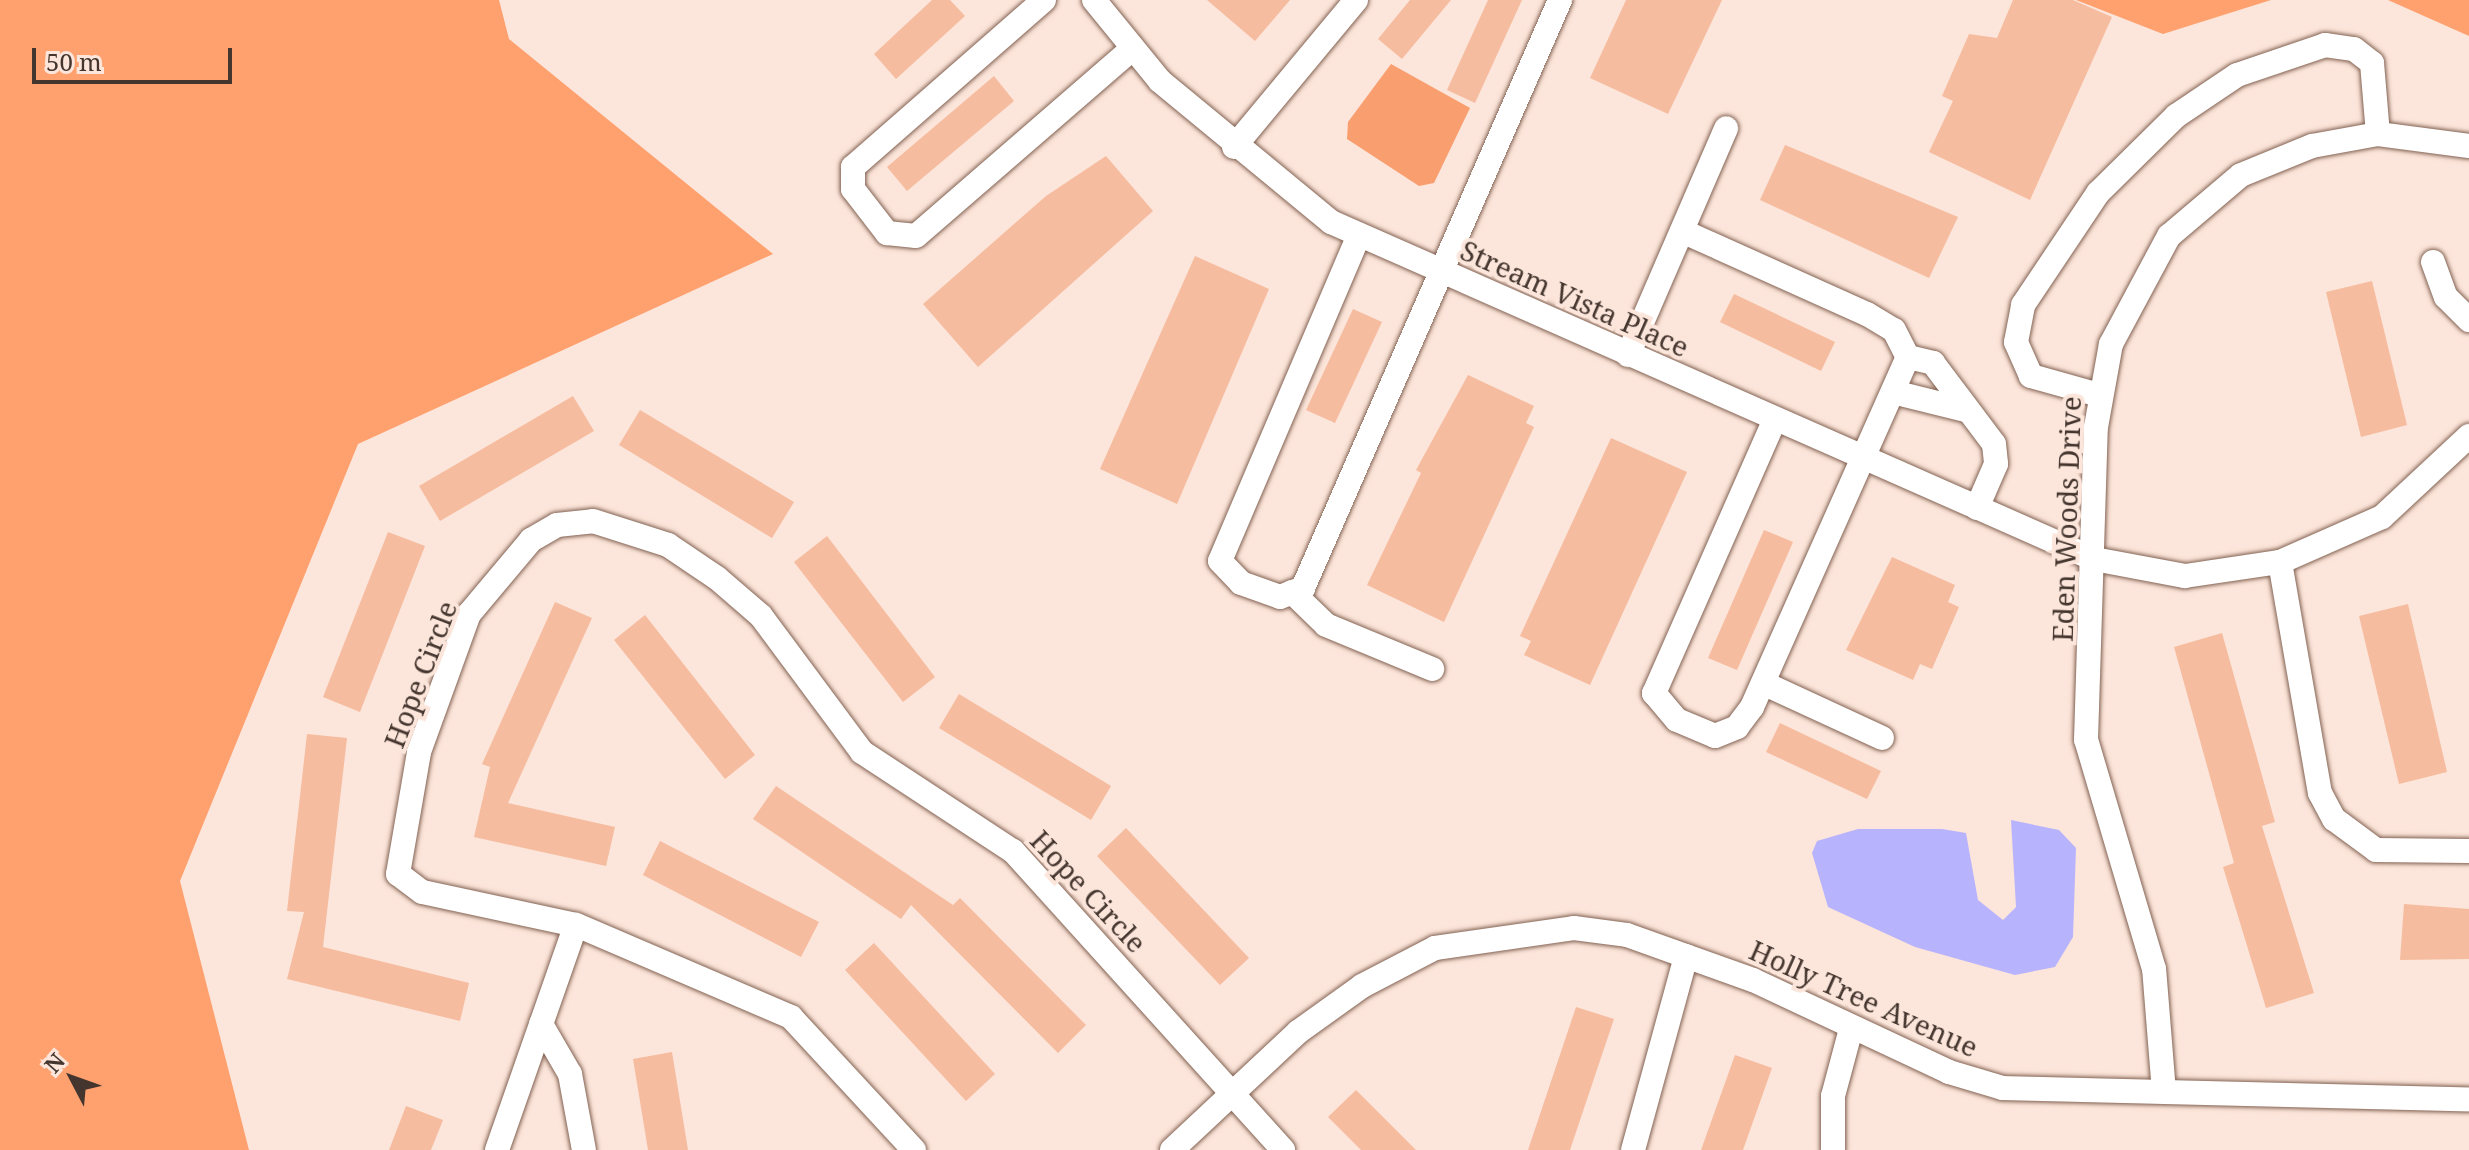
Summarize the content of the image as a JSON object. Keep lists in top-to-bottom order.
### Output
{
  "streets": {
    "street": [
      "Stream Vista Place",
      "Eden Woods Drive",
      "Hope Circle",
      "Holly Tree Avenue"
    ]
  },
  "crossings": [
    ["Stream Vista Place", "Eden Woods Drive"],
    ["Eden Woods Drive", "Holly Tree Avenue"],
    ["Hope Circle", "Holly Tree Avenue"]
  ],
  "scale_bar": "50 m",
  "north": "top left"
}
